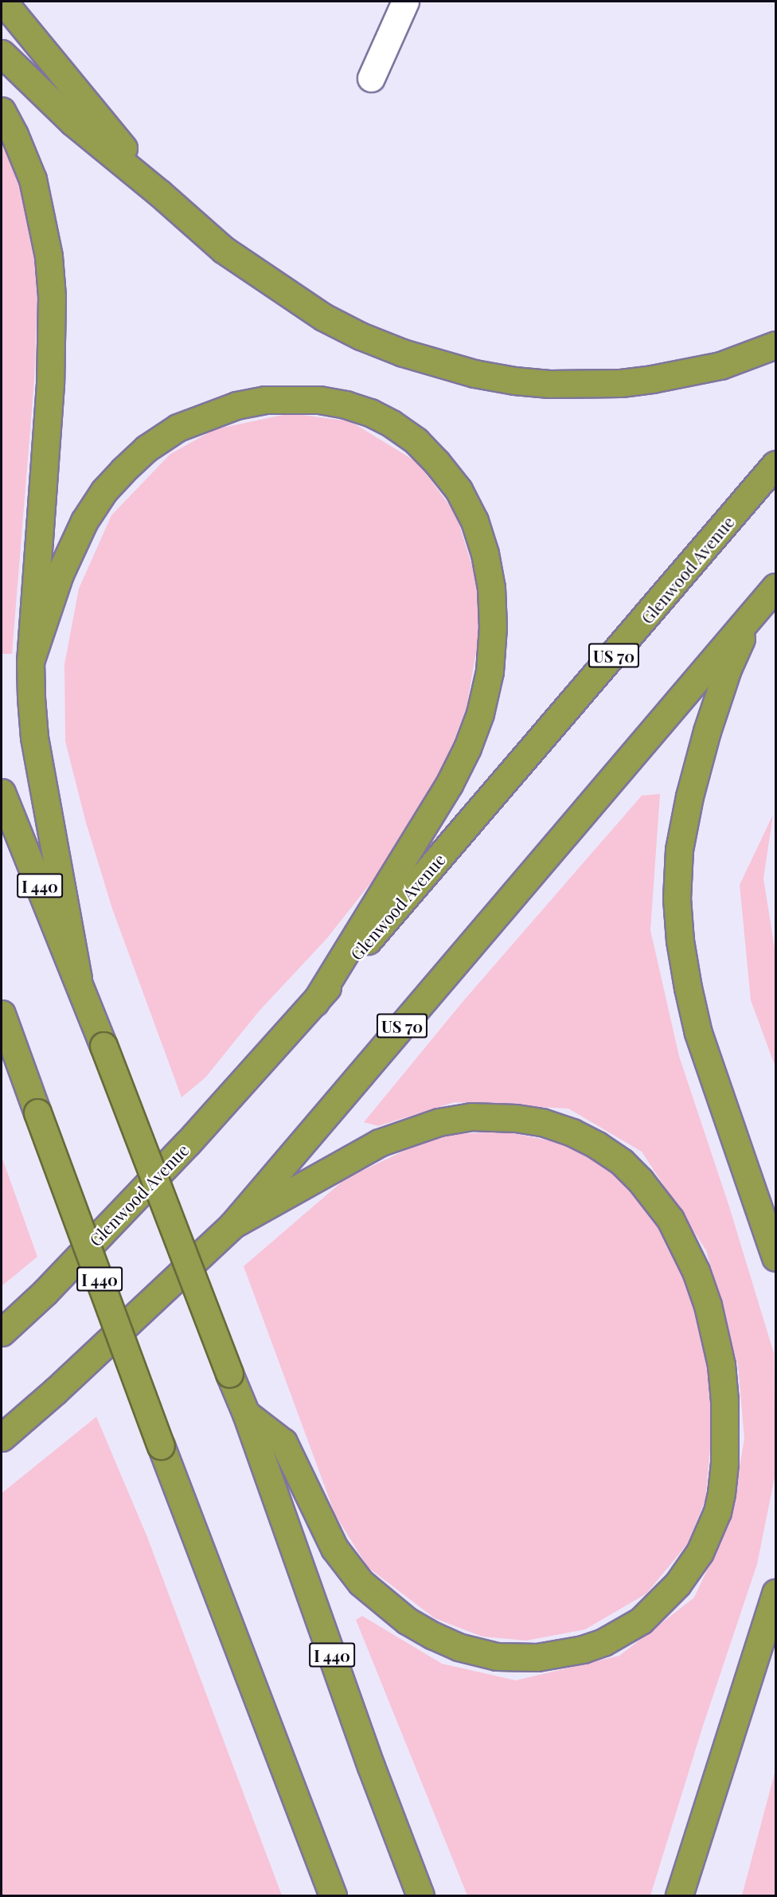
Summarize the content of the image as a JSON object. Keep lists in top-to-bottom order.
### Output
{
  "streets": {
    "highway": ["Glenwood Avenue", "US 70", "I 440"]
  }
}
